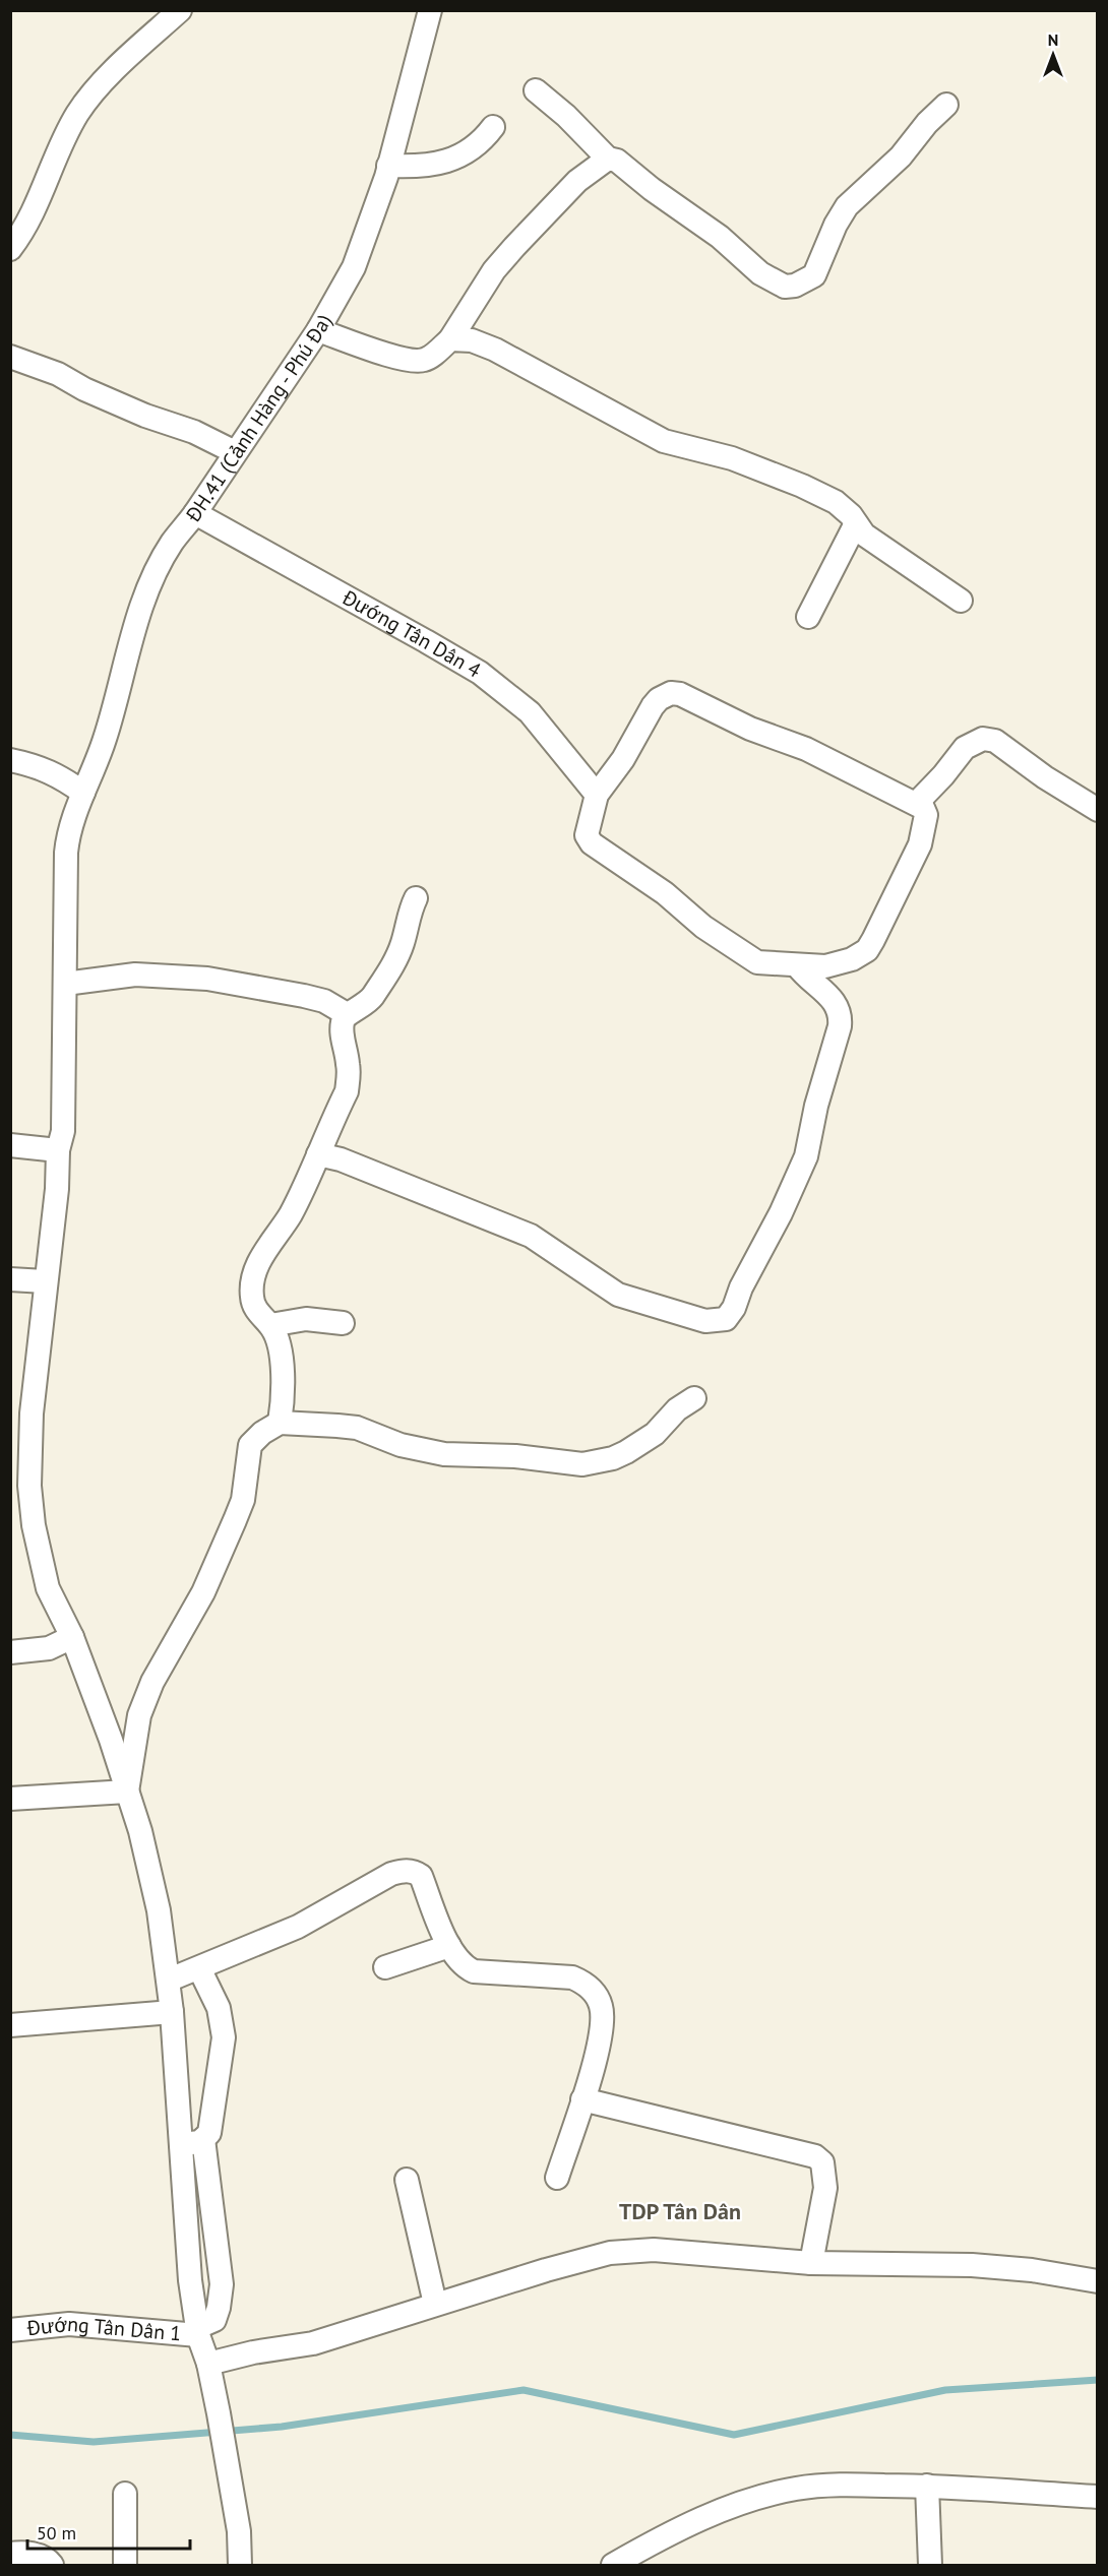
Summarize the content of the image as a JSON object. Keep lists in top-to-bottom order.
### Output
{
  "streets": {
    "street": ["ĐH.41 (Cảnh Hàng - Phú Đa)", "Đướng Tân Dân 4", "Đướng Tân Dân 1"]
  },
  "crossings": [
    ["ĐH.41 (Cảnh Hàng - Phú Đa)", "Đướng Tân Dân 4"],
    ["ĐH.41 (Cảnh Hàng - Phú Đa)", "Đướng Tân Dân 1"]
  ],
  "districts": ["TDP Tân Dân"],
  "scale_bar": "50 m",
  "north": "top"
}
